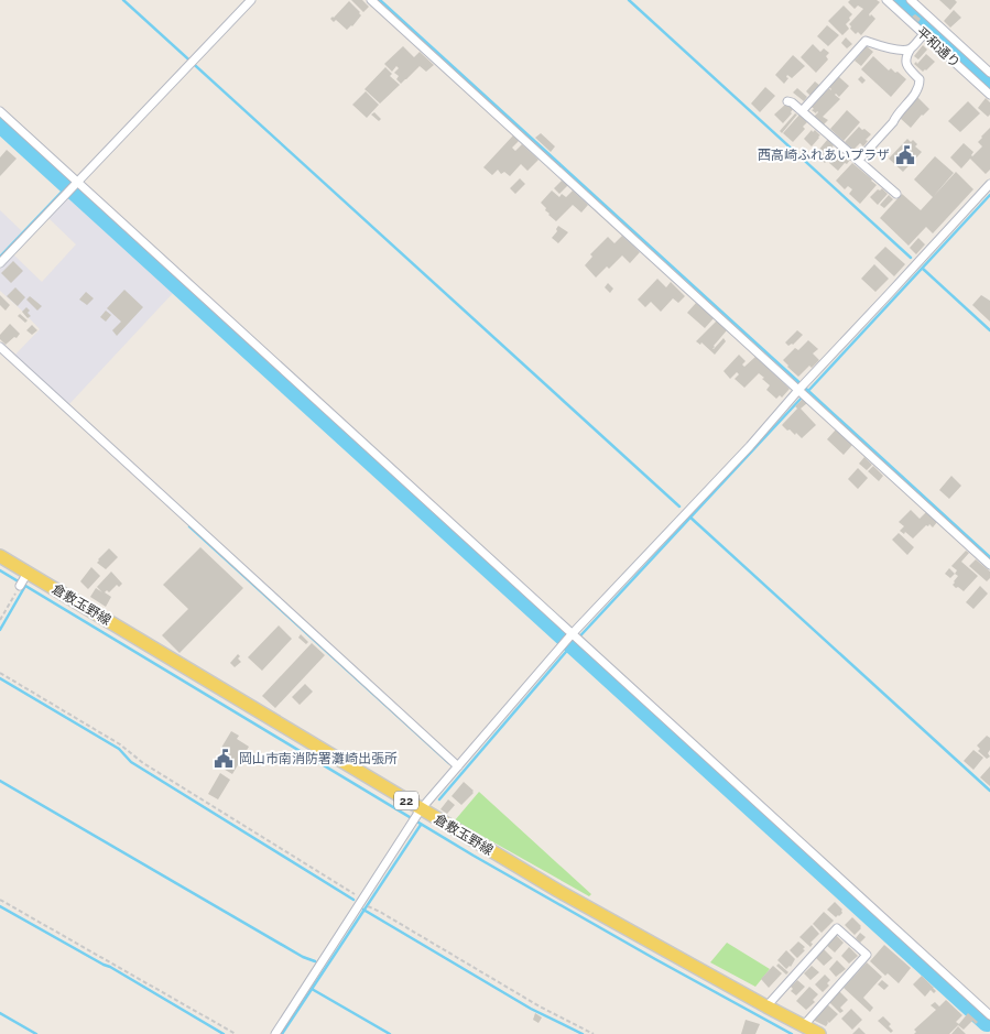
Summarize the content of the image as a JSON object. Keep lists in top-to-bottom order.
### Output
{
  "streets": {
    "main road": ["倉敷玉野線", "22"],
    "street": ["平和通り"]
  },
  "places": {
    "public building": ["西高崎ふれあいプラザ", "岡山市南消防署灘崎出張所"]
  }
}
